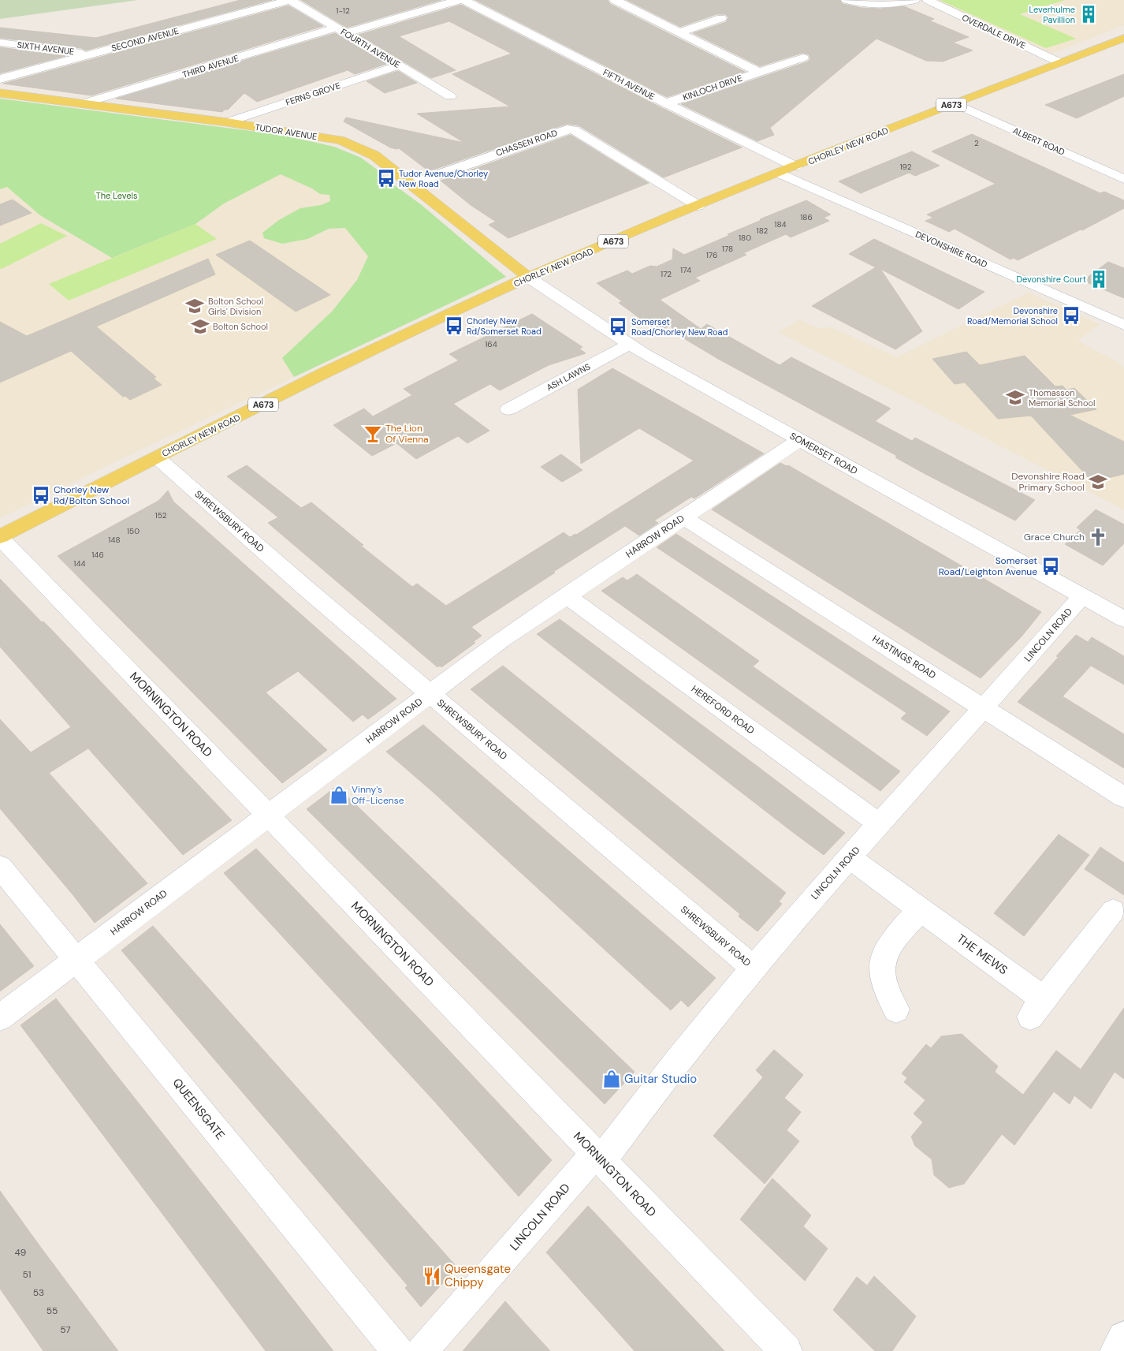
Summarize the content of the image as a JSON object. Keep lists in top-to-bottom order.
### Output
{
  "streets": {
    "main road": ["A673", "TUDOR AVENUE", "CHORLEY NEW ROAD"],
    "street": [
      "OVERDALE DRIVE",
      "SECOND AVENUE",
      "SIXTH AVENUE",
      "FOURTH AVENUE",
      "THIRD AVENUE",
      "FIFTH AVENUE",
      "KINLOCH DRIVE",
      "FERNS GROVE",
      "ALBERT ROAD",
      "CHASSEN ROAD",
      "DEVONSHIRE ROAD",
      "ASH LAWNS",
      "SOMERSET ROAD",
      "SHREWSBURY ROAD",
      "HARROW ROAD",
      "LINCOLN ROAD",
      "HASTINGS ROAD",
      "HEREFORD ROAD",
      "MORNINGTON ROAD",
      "THE MEWS",
      "QUEENSGATE"
    ]
  },
  "crossings": [
    ["OVERDALE DRIVE", "CHORLEY NEW ROAD"],
    ["SECOND AVENUE", "SIXTH AVENUE"],
    ["SECOND AVENUE", "FOURTH AVENUE"],
    ["FOURTH AVENUE", "THIRD AVENUE"],
    ["FOURTH AVENUE", "FERNS GROVE"],
    ["THIRD AVENUE", "TUDOR AVENUE"],
    ["FIFTH AVENUE", "KINLOCH DRIVE"],
    ["FIFTH AVENUE", "CHORLEY NEW ROAD"],
    ["FERNS GROVE", "TUDOR AVENUE"],
    ["TUDOR AVENUE", "CHASSEN ROAD"],
    ["TUDOR AVENUE", "CHORLEY NEW ROAD"],
    ["TUDOR AVENUE", "SOMERSET ROAD"],
    ["ALBERT ROAD", "CHORLEY NEW ROAD"],
    ["CHASSEN ROAD", "CHORLEY NEW ROAD"],
    ["CHORLEY NEW ROAD", "DEVONSHIRE ROAD"],
    ["CHORLEY NEW ROAD", "SOMERSET ROAD"],
    ["CHORLEY NEW ROAD", "SHREWSBURY ROAD"],
    ["CHORLEY NEW ROAD", "MORNINGTON ROAD"],
    ["ASH LAWNS", "SOMERSET ROAD"],
    ["SOMERSET ROAD", "HARROW ROAD"],
    ["SOMERSET ROAD", "LINCOLN ROAD"],
    ["SHREWSBURY ROAD", "HARROW ROAD"],
    ["SHREWSBURY ROAD", "LINCOLN ROAD"],
    ["HARROW ROAD", "HASTINGS ROAD"],
    ["HARROW ROAD", "HEREFORD ROAD"],
    ["HARROW ROAD", "MORNINGTON ROAD"],
    ["HARROW ROAD", "QUEENSGATE"],
    ["LINCOLN ROAD", "HASTINGS ROAD"],
    ["LINCOLN ROAD", "HEREFORD ROAD"],
    ["LINCOLN ROAD", "MORNINGTON ROAD"],
    ["LINCOLN ROAD", "THE MEWS"]
  ],
  "parks": ["The Levels"],
  "places": {
    "building": ["Leverhulme Pavillion", "Devonshire Court"],
    "bus stop": [
      "Tudor Avenue/Chorley New Road",
      "Devonshire Road/Memorial School",
      "Chorley New Rd/Somerset Road",
      "Somerset Road/Chorley New Road",
      "Chorley New Rd/Bolton School",
      "Somerset Road/Leighton Avenue"
    ],
    "school or university": [
      "Bolton School Girls' Division",
      "Bolton School",
      "Thomasson Memorial School",
      "Devonshire Road Primary School"
    ],
    "bar": ["The Lion Of Vienna"],
    "church": ["Grace Church"],
    "shop": ["Vinny's Off-License", "Guitar Studio"],
    "restaurant": ["Queensgate Chippy"]
  },
  "house_numbers": [
    "1-12",
    "2",
    "192",
    "186",
    "184",
    "182",
    "180",
    "178",
    "176",
    "174",
    "172",
    "164",
    "152",
    "150",
    "148",
    "146",
    "144",
    "49",
    "51",
    "53",
    "55",
    "57"
  ]
}
